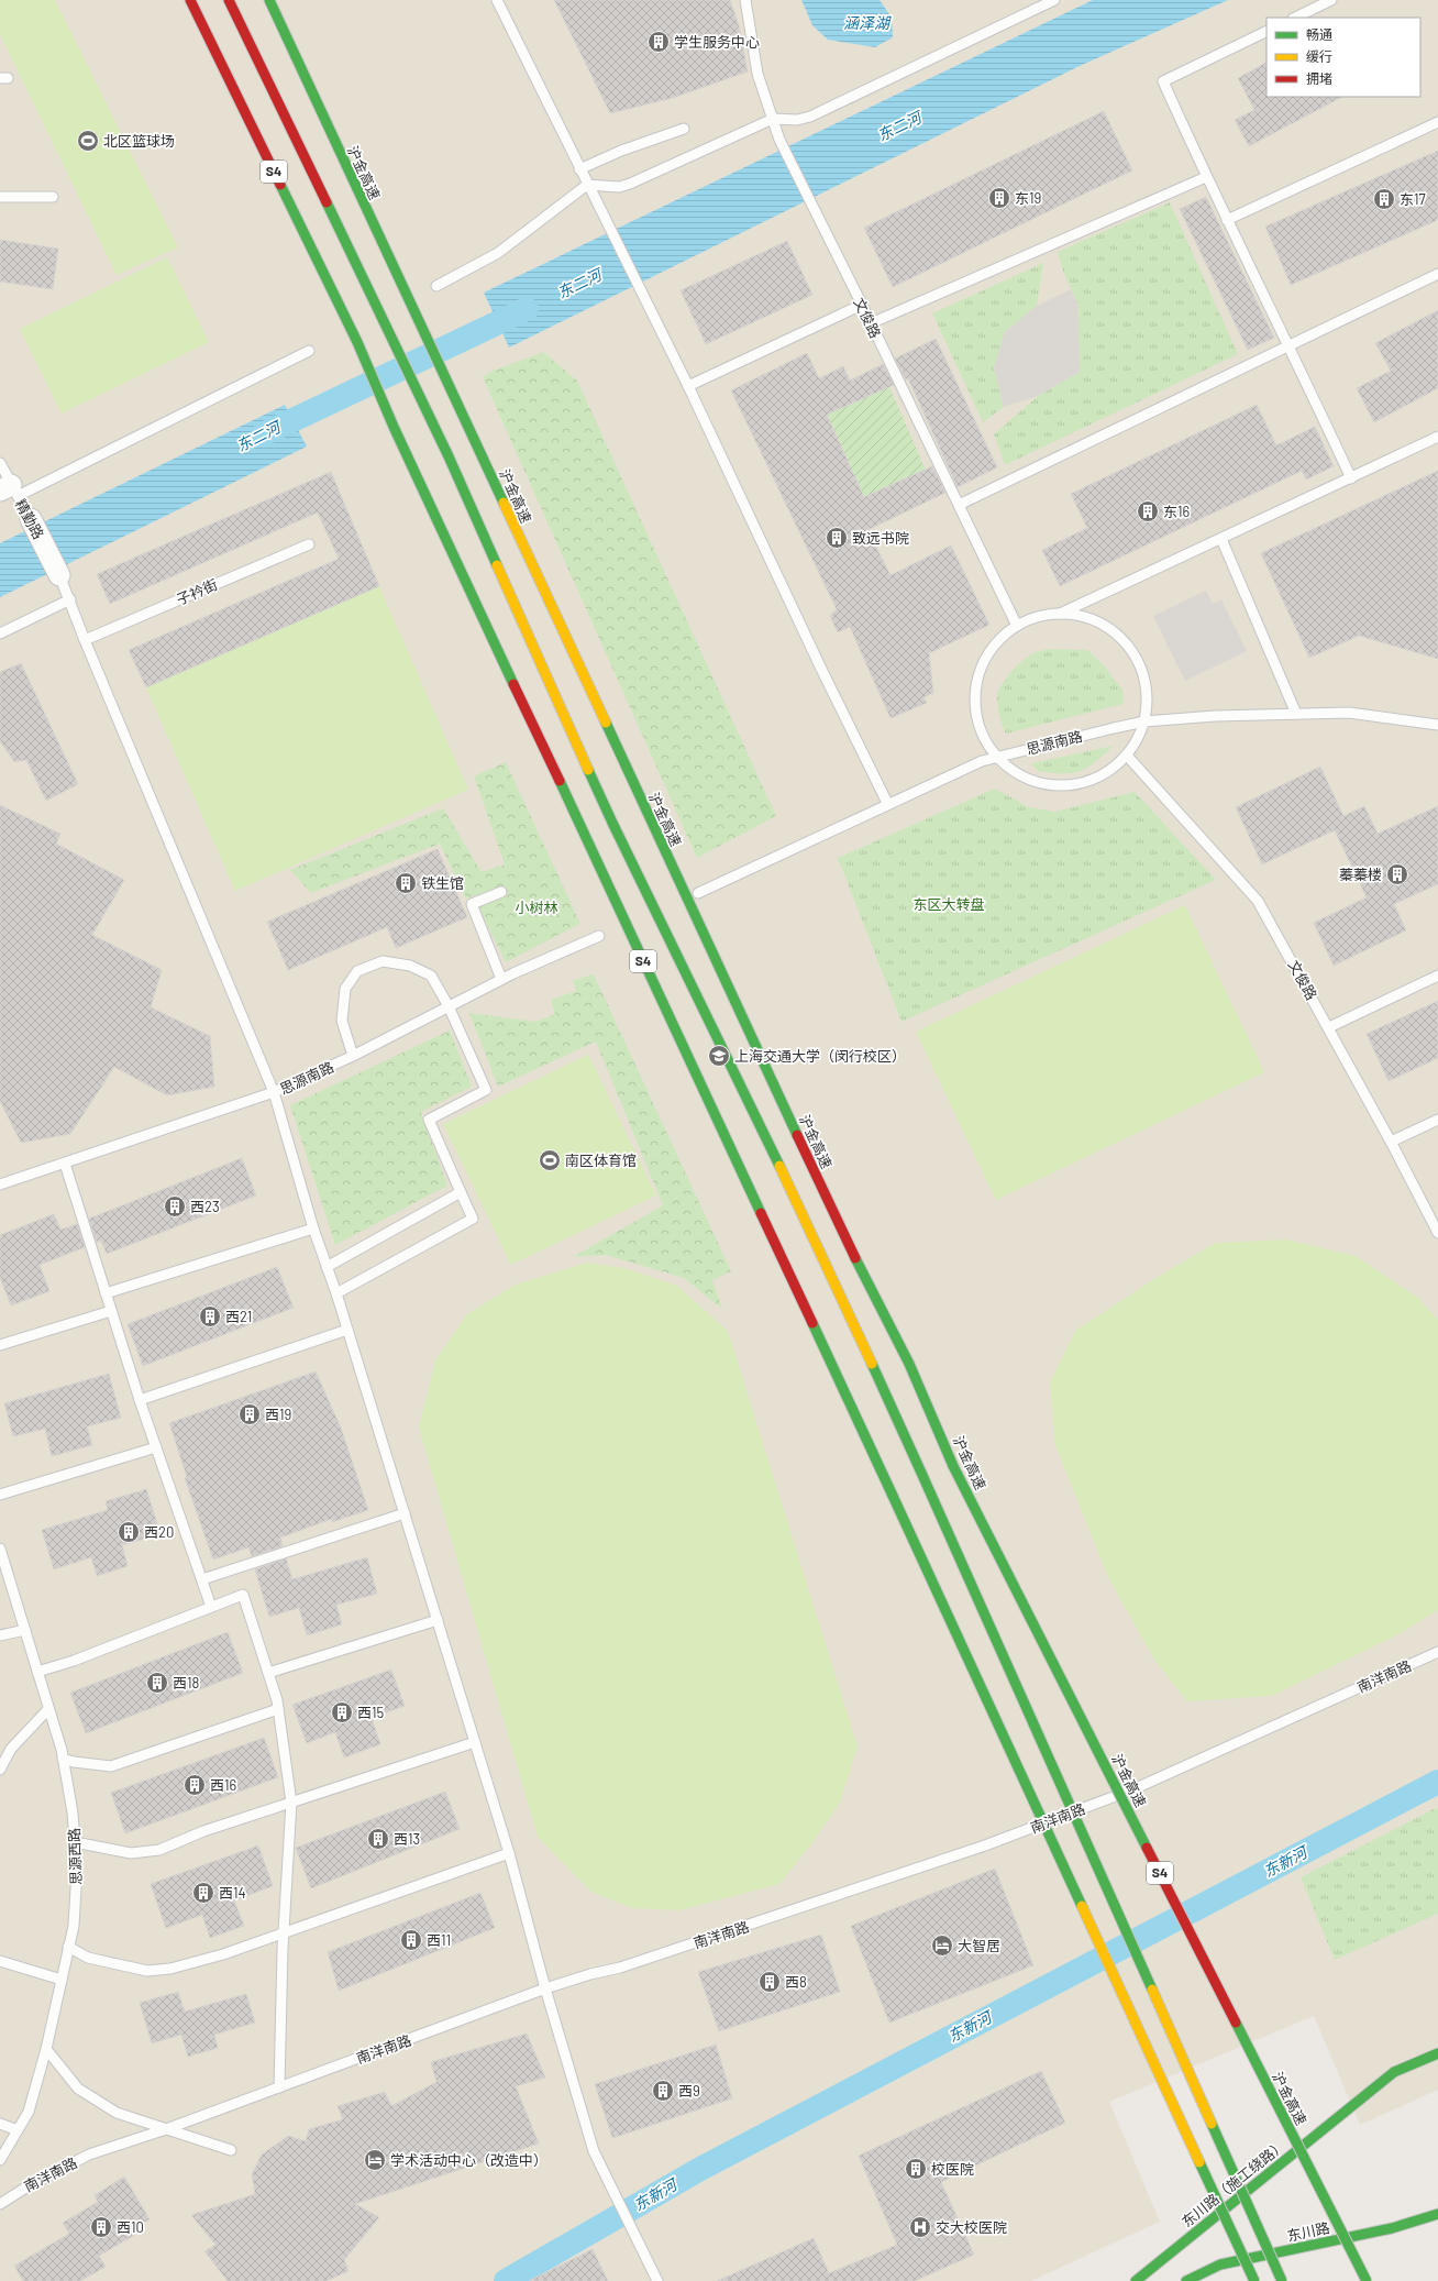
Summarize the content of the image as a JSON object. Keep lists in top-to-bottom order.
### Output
{
  "streets": {
    "main road": [
      "S4",
      "沪金高速",
      "东川路（施工绕路）",
      "东川路"
    ],
    "street": ["精勤路"],
    "lane": [
      "文俊路",
      "子衿街",
      "思源南路",
      "南洋南路",
      "思源西路"
    ]
  },
  "water": ["涵泽湖", "东二河", "东新河"],
  "parks": ["东区大转盘", "小树林"],
  "places": {
    "building": [
      "学生服务中心",
      "东19",
      "东17",
      "东16",
      "致远书院",
      "蓁蓁楼",
      "铁生馆",
      "西23",
      "西21",
      "西19",
      "西20",
      "西18",
      "西15",
      "西16",
      "西13",
      "西14",
      "西11",
      "西8",
      "西9",
      "校医院",
      "西10"
    ],
    "sports": ["北区篮球场", "南区体育馆"],
    "school or university": ["上海交通大学（闵行校区）"],
    "hotel": ["大智居", "学术活动中心（改造中）"],
    "hospital": ["交大校医院"]
  },
  "legend": ["畅通", "缓行", "拥堵"]
}
